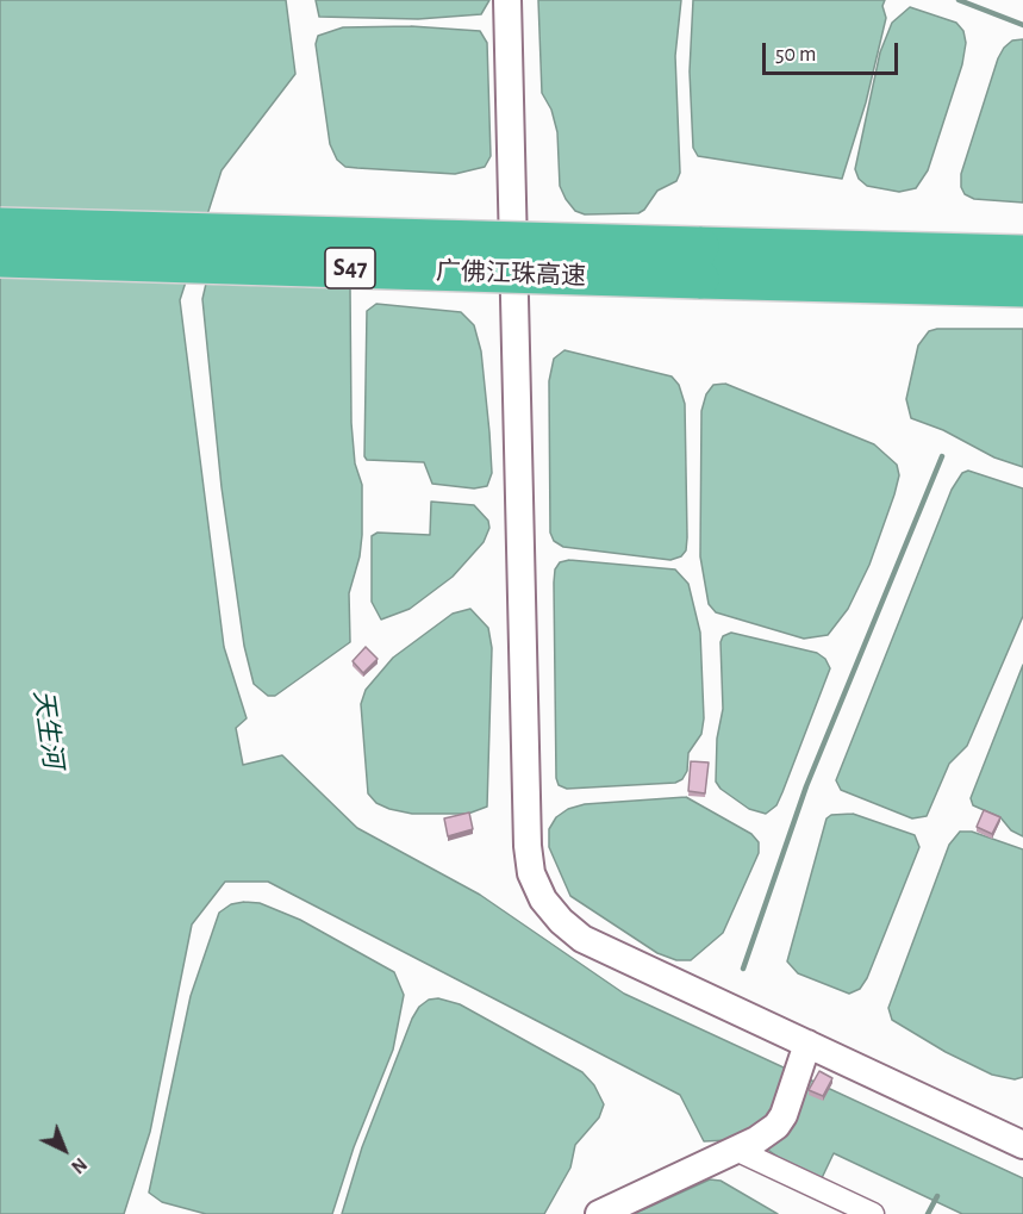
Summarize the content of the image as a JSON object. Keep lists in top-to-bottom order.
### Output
{
  "streets": {
    "highway": ["S47", "广佛江珠高速"]
  },
  "water": ["天生河"],
  "scale_bar": "50 m",
  "north": "bottom right"
}
